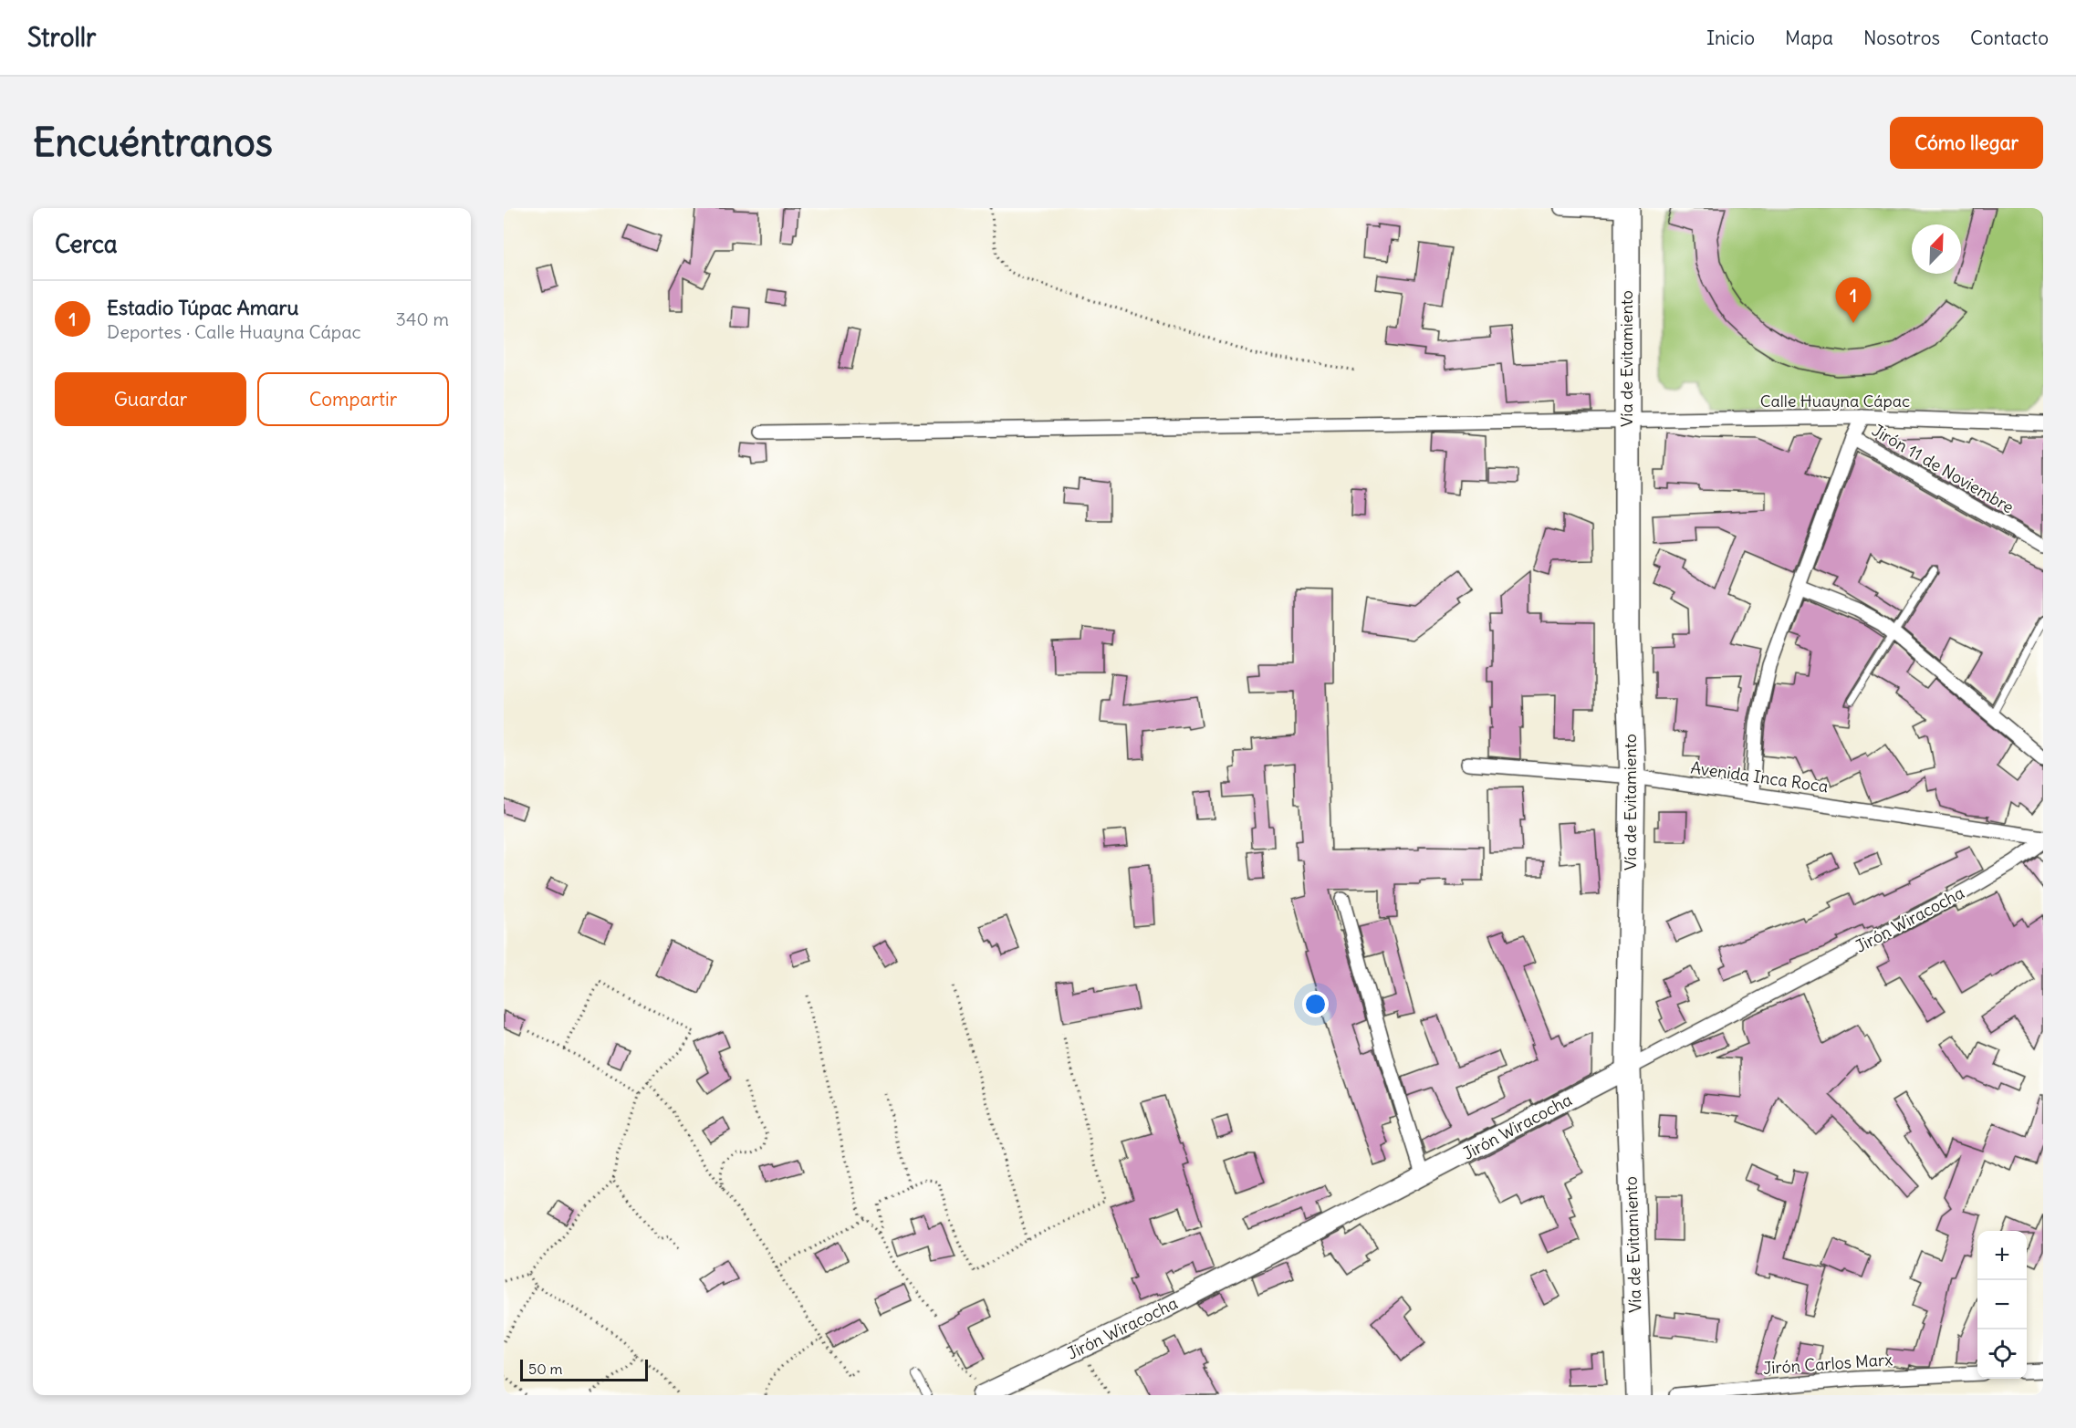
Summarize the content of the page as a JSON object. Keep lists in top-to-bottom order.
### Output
{
  "streets": {
    "highway": ["Vía de Evitamiento"],
    "street": [
      "Calle Huayna Cápac",
      "Jirón 11 de Noviembre",
      "Avenida Inca Roca",
      "Jirón Wiracocha",
      "Jirón Carlos Marx"
    ]
  },
  "crossings": [
    ["Vía de Evitamiento", "Calle Huayna Cápac"],
    ["Vía de Evitamiento", "Avenida Inca Roca"],
    ["Vía de Evitamiento", "Jirón Wiracocha"],
    ["Avenida Inca Roca", "Jirón Wiracocha"]
  ],
  "scale_bar": "50 m",
  "north": "top right",
  "page": {
    "header": "Strollr",
    "nav": [
      "Inicio",
      "Mapa",
      "Nosotros",
      "Contacto"
    ],
    "buttons": [
      "Cómo llegar",
      ["Guardar", "Compartir"]
    ],
    "title": "Encuéntranos",
    "heading": "Cerca",
    "pins": "1",
    "list": [
      {
        "mark": "1",
        "name": "Estadio Túpac Amaru",
        "note": "Deportes · Calle Huayna Cápac",
        "value": "340 m"
      }
    ],
    "map_buttons": ["+", "−"],
    "scale": "50 m"
  }
}
